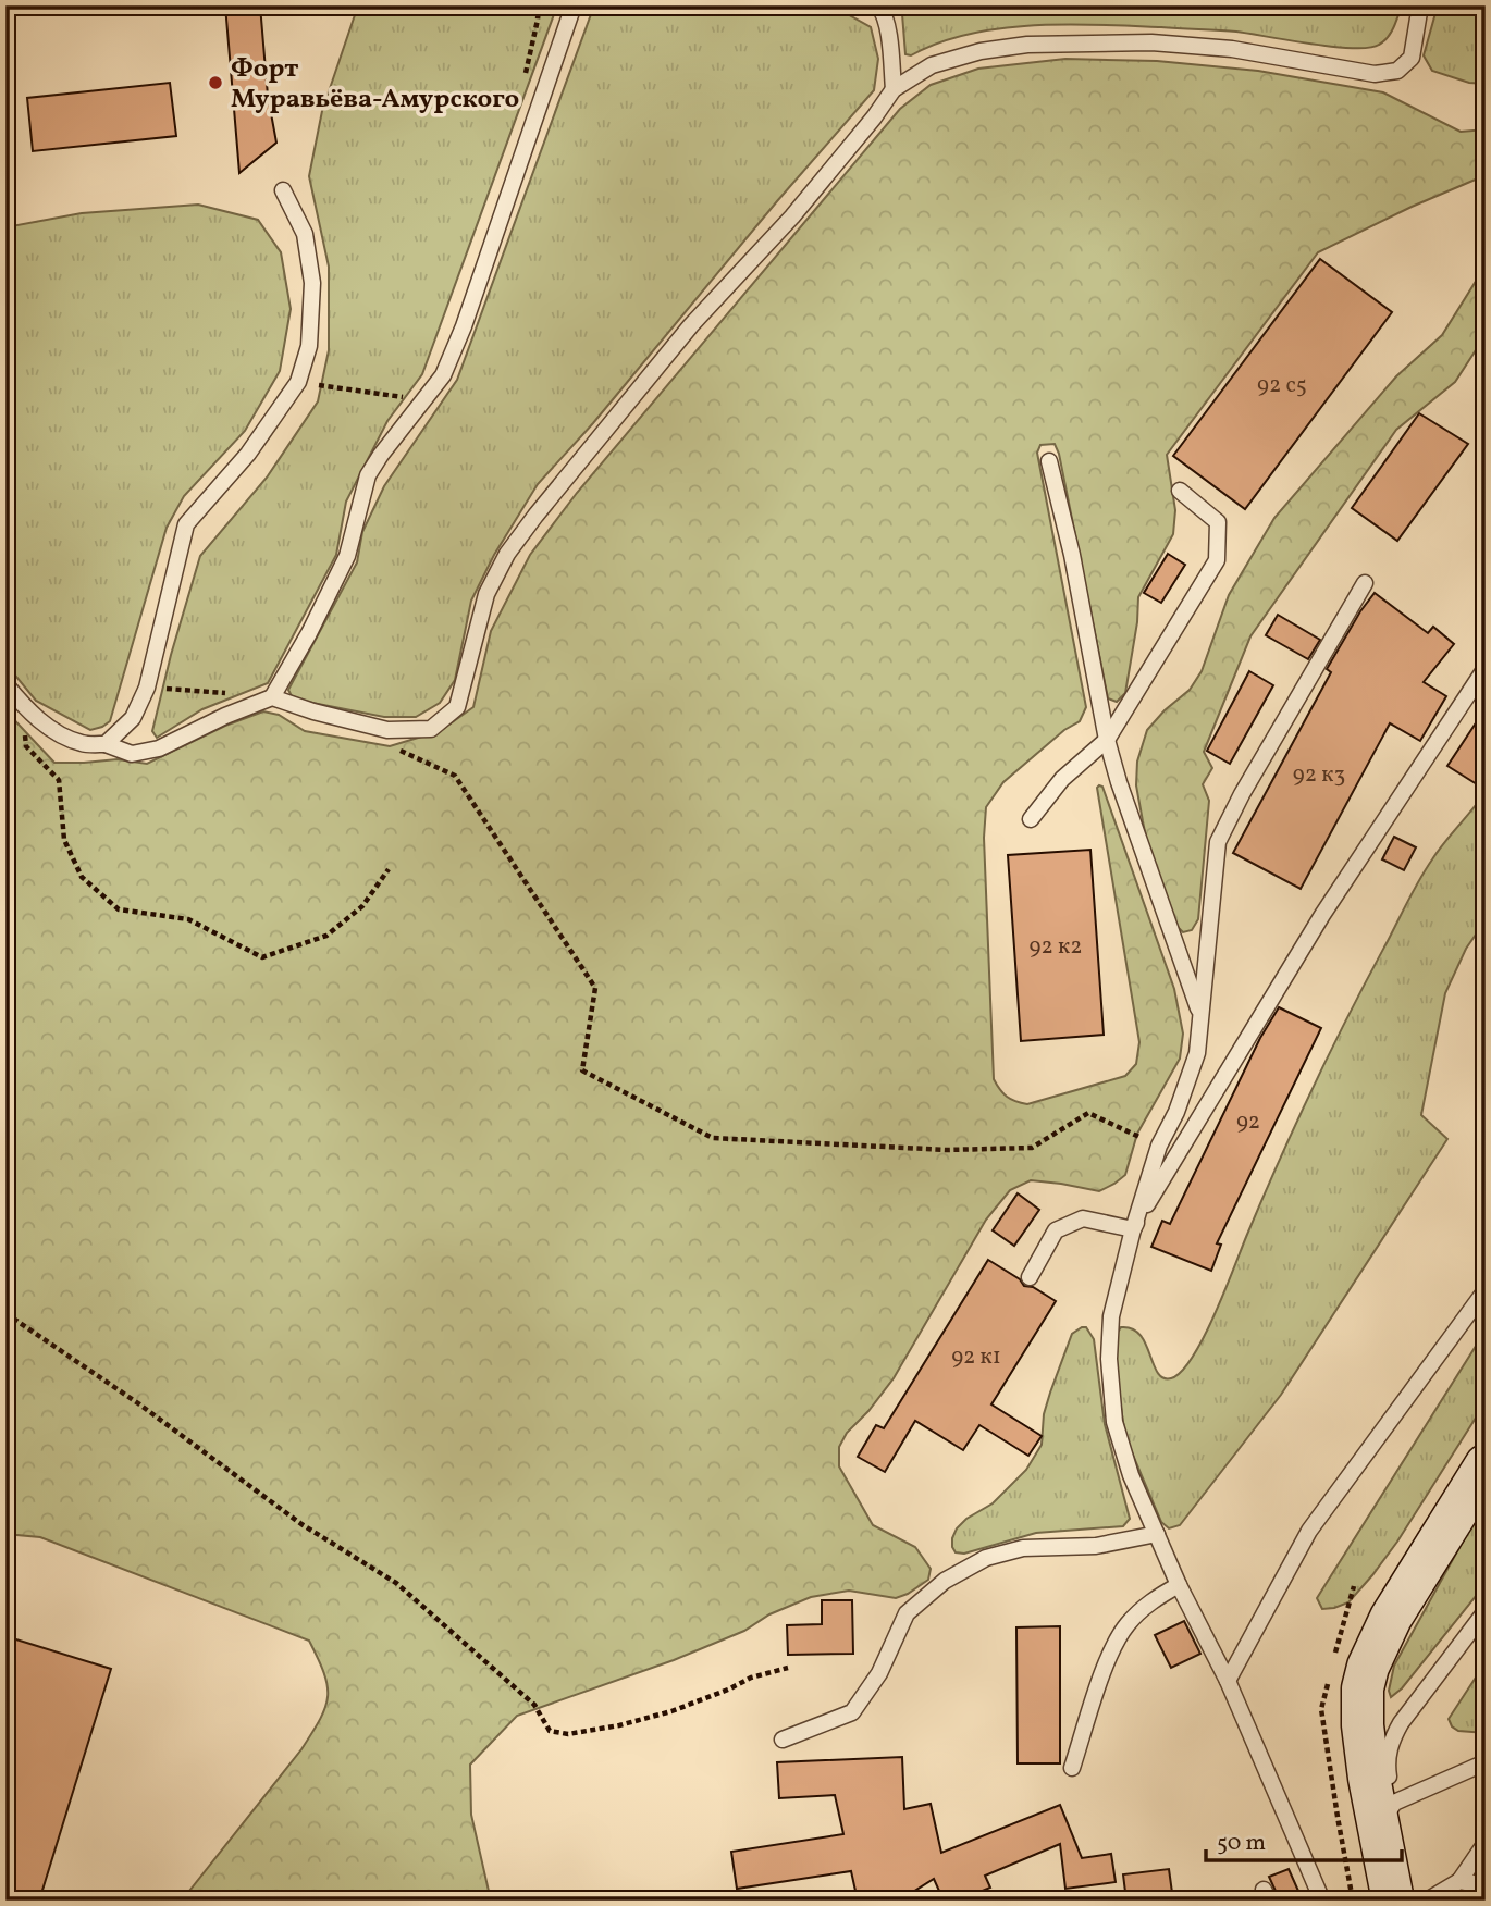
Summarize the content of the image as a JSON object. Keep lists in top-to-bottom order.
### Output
{
  "places": ["Форт Муравьёва-Амурского"],
  "house_numbers": [
    "92 с5",
    "92 к3",
    "92 к2",
    "92",
    "92 к1"
  ],
  "scale_bar": "50 m"
}
